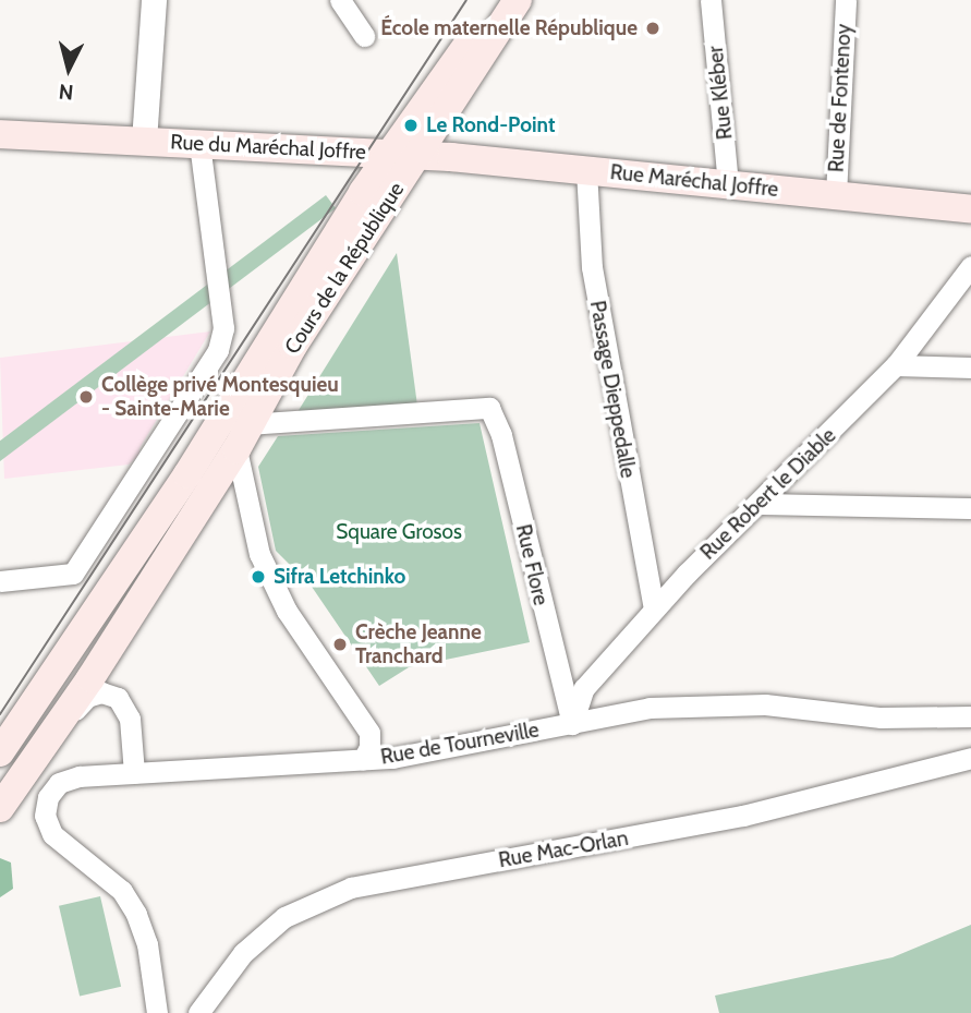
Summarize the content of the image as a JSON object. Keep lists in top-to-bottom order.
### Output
{
  "streets": {
    "main road": ["Rue du Maréchal Joffre", "Rue Maréchal Joffre", "Cours de la République"],
    "street": [
      "Rue Kléber",
      "Rue de Fontenoy",
      "Passage Dieppedalle",
      "Rue Robert le Diable",
      "Rue Flore",
      "Rue de Tourneville",
      "Rue Mac-Orlan"
    ]
  },
  "crossings": [
    ["Rue Kléber", "Rue Maréchal Joffre"],
    ["Rue de Fontenoy", "Rue Maréchal Joffre"],
    ["Rue du Maréchal Joffre", "Rue Maréchal Joffre"],
    ["Rue du Maréchal Joffre", "Cours de la République"],
    ["Rue Maréchal Joffre", "Cours de la République"],
    ["Rue Maréchal Joffre", "Passage Dieppedalle"],
    ["Cours de la République", "Rue Flore"],
    ["Passage Dieppedalle", "Rue Robert le Diable"],
    ["Rue Robert le Diable", "Rue Flore"],
    ["Rue Robert le Diable", "Rue de Tourneville"],
    ["Rue Flore", "Rue de Tourneville"]
  ],
  "parks": ["Square Grosos"],
  "places": [
    "École maternelle République",
    "Le Rond-Point",
    "Collège privé Montesquieu - Sainte-Marie",
    "Sifra Letchinko",
    "Crèche Jeanne Tranchard"
  ],
  "north": "bottom"
}
